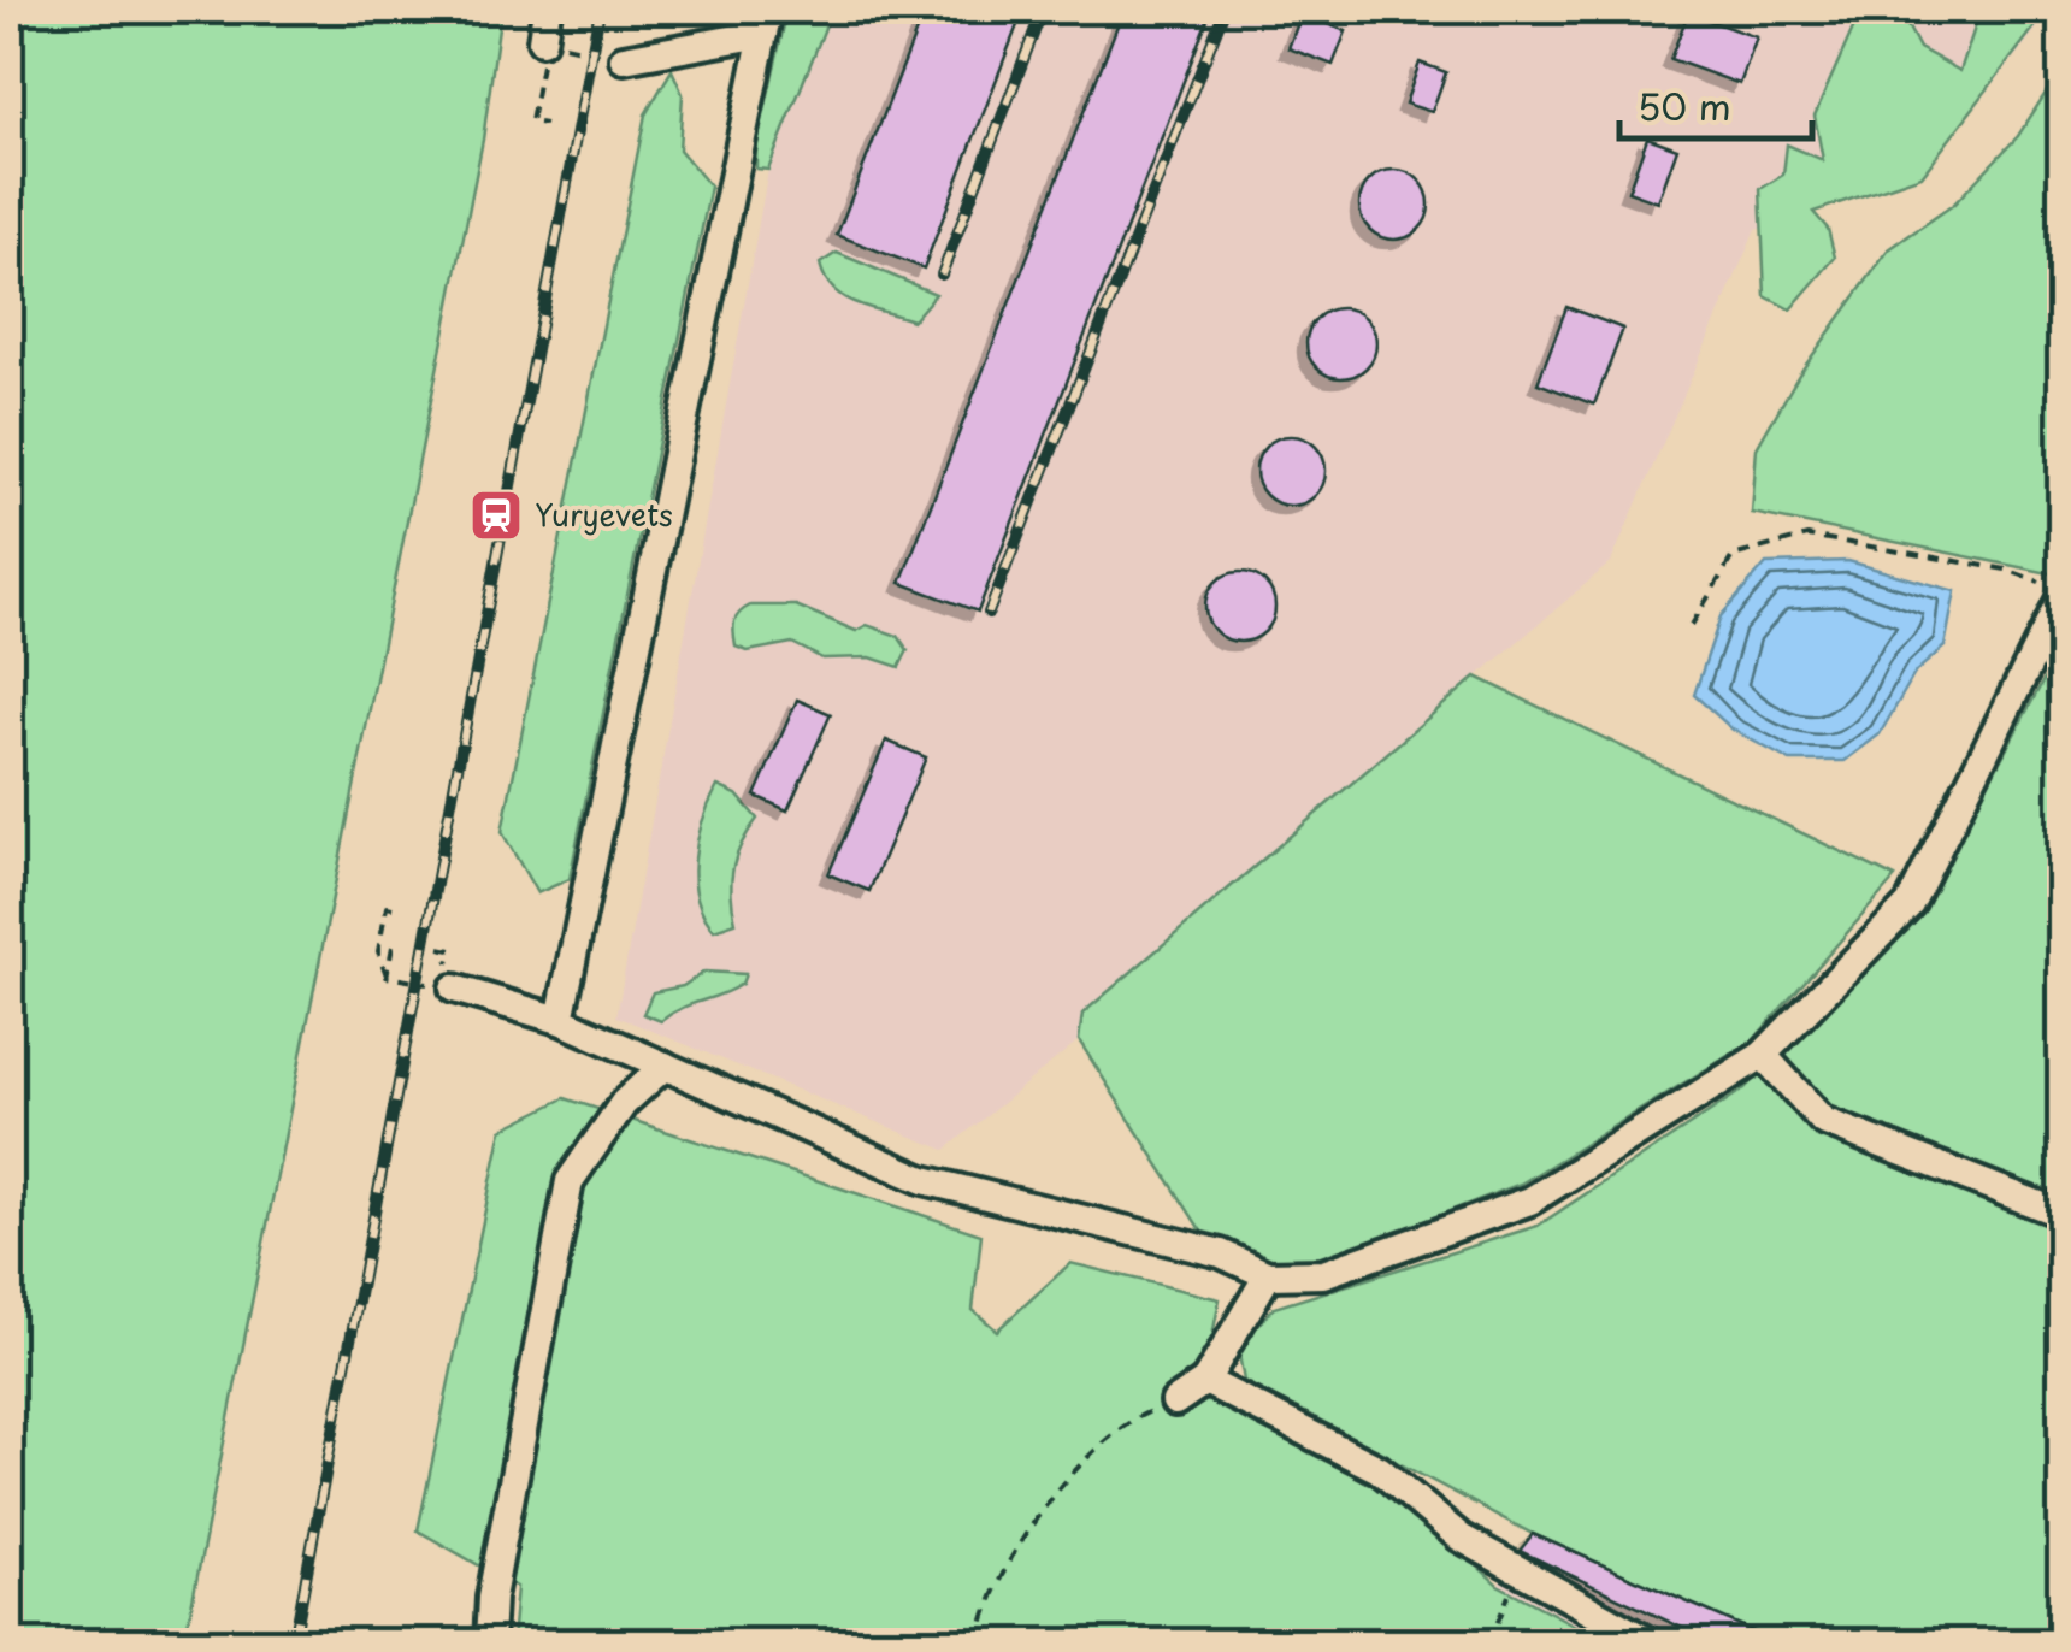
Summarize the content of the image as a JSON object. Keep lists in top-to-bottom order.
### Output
{
  "places": {
    "station": ["Yuryevets"]
  },
  "scale_bar": "50 m"
}
